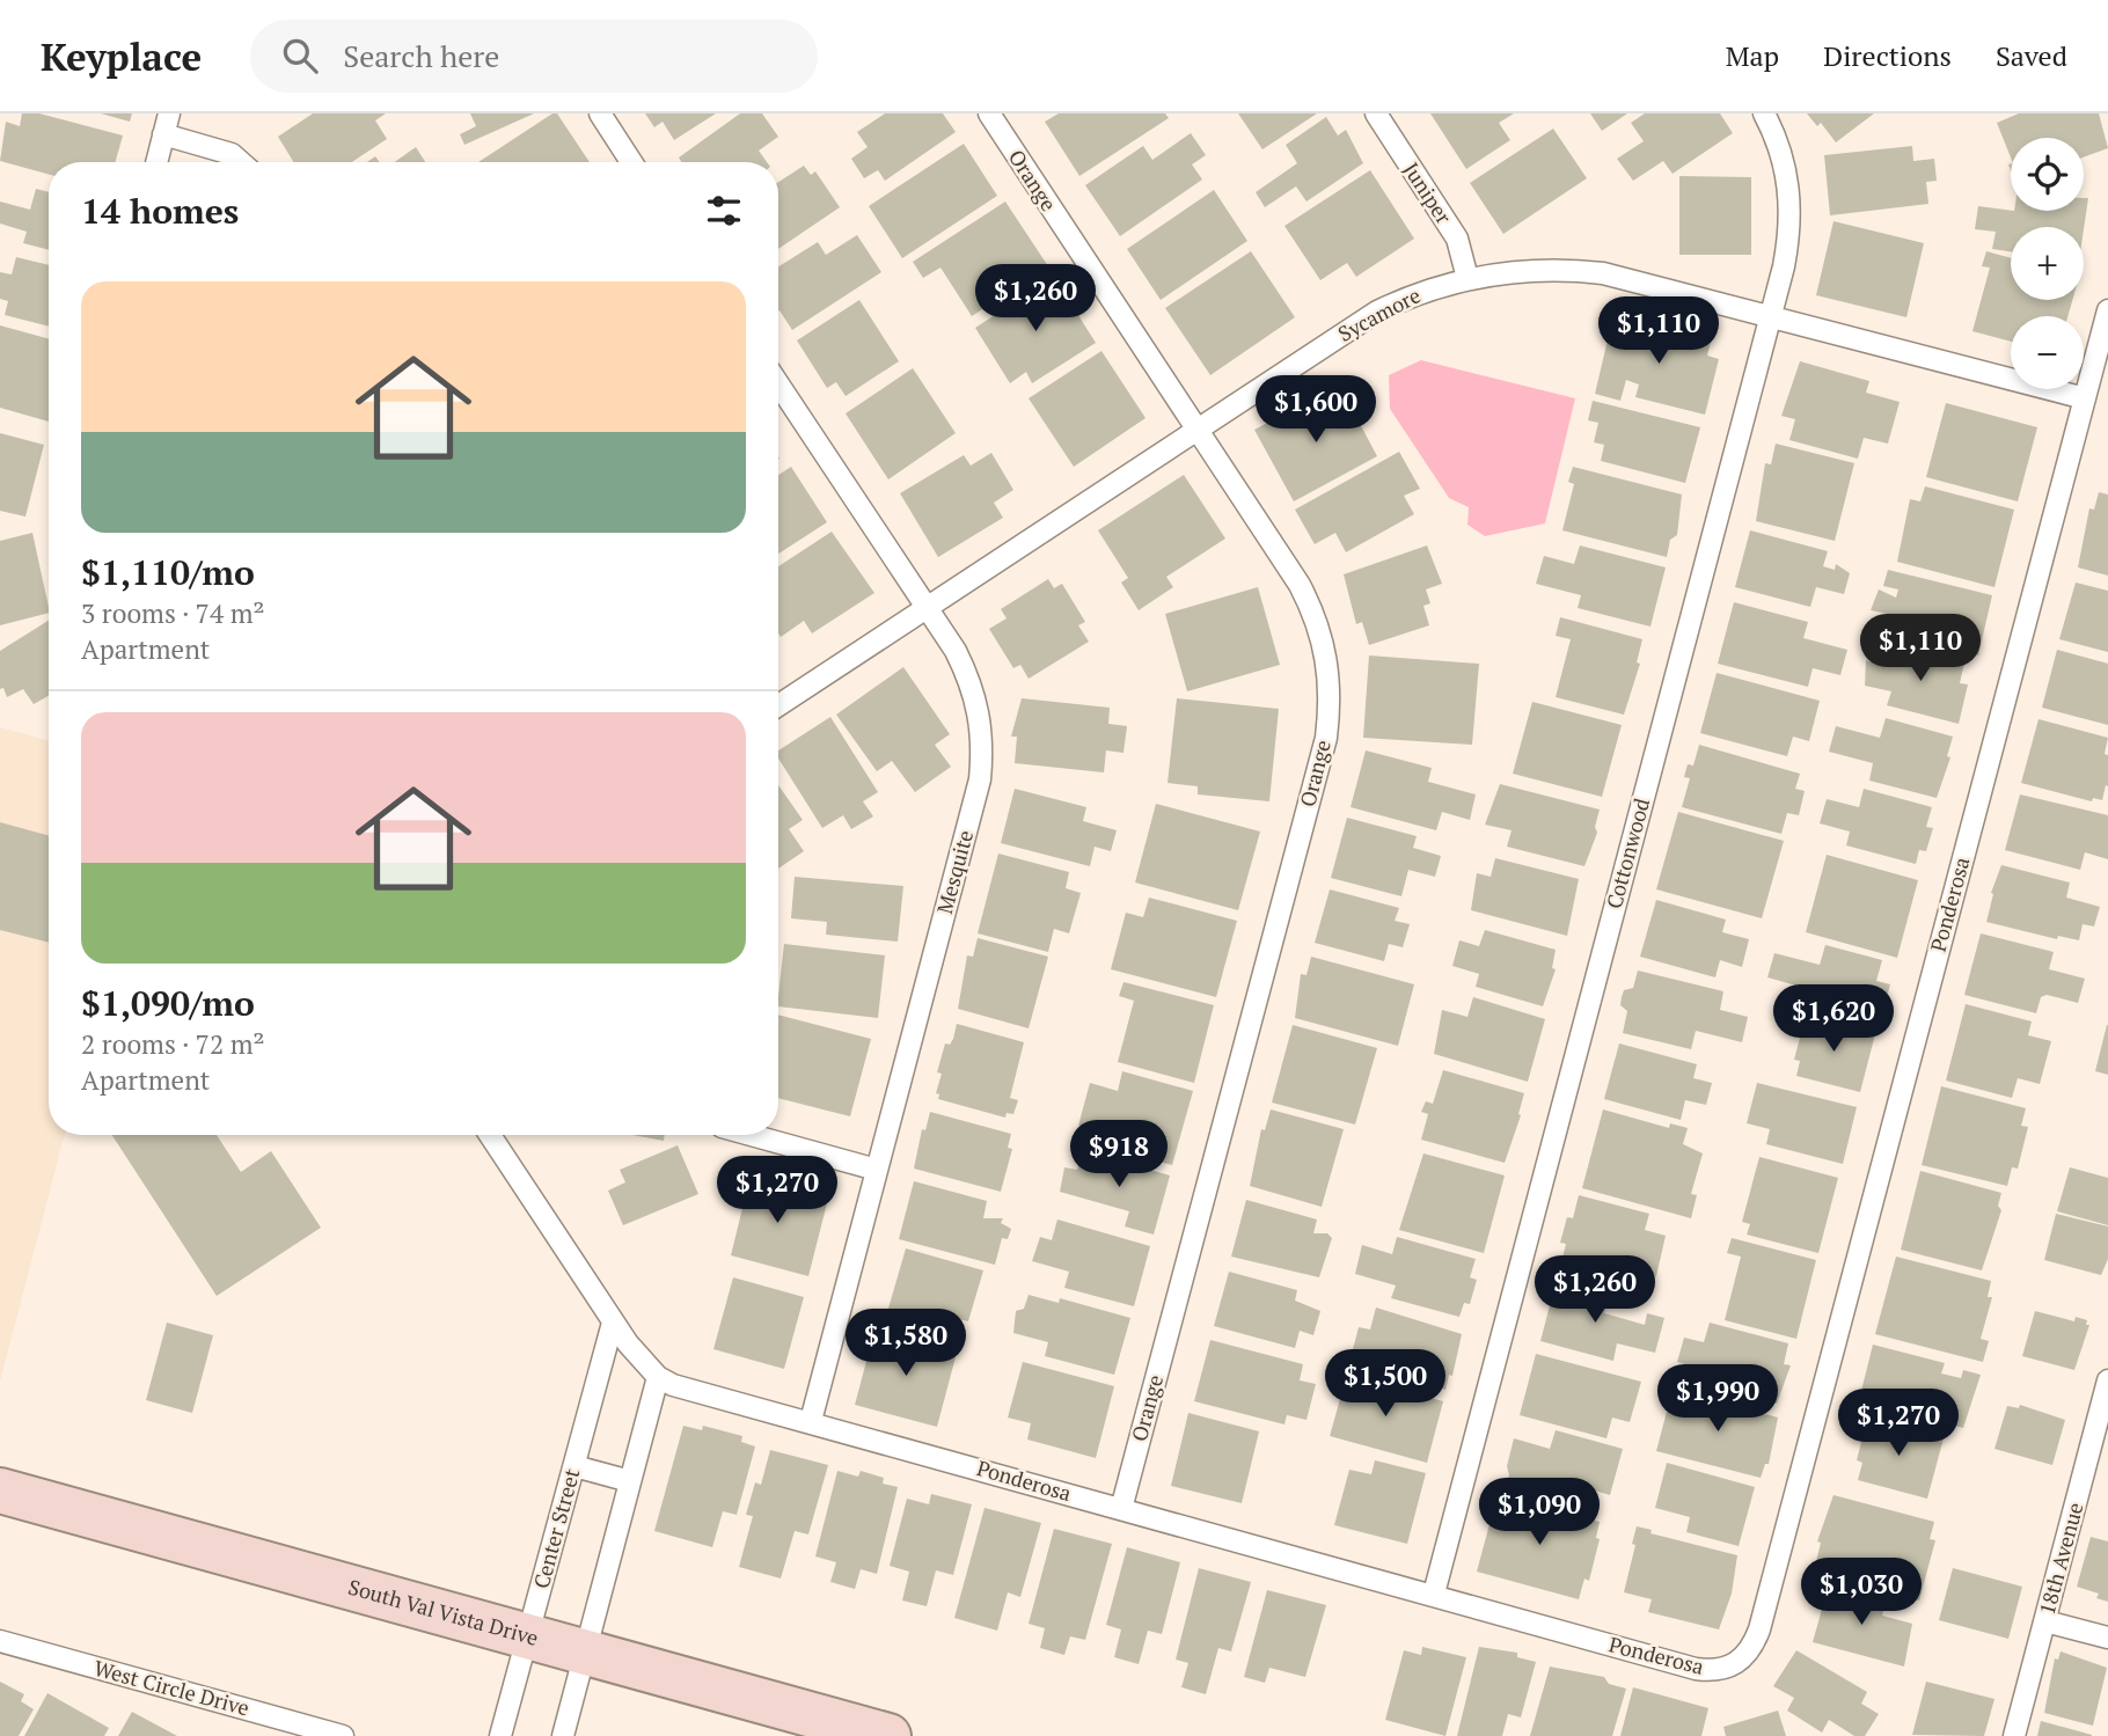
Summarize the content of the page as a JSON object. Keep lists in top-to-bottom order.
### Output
{
  "streets": {
    "main road": ["South Val Vista Drive"],
    "lane": [
      "Orange",
      "Juniper",
      "Sycamore",
      "Cottonwood",
      "Mesquite",
      "Ponderosa",
      "Center Street",
      "18th Avenue",
      "West Circle Drive"
    ]
  },
  "crossings": [
    ["Orange", "Sycamore"],
    ["Orange", "Ponderosa"],
    ["Juniper", "Sycamore"],
    ["Sycamore", "Cottonwood"],
    ["Sycamore", "Mesquite"],
    ["Sycamore", "Ponderosa"],
    ["Cottonwood", "Ponderosa"],
    ["Mesquite", "Ponderosa"],
    ["Ponderosa", "Center Street"],
    ["Center Street", "South Val Vista Drive"]
  ],
  "page": {
    "header": "Keyplace",
    "search": "Search here",
    "nav": ["Map", "Directions", "Saved"],
    "map_buttons": ["+", "−"],
    "heading": "14 homes",
    "list": [
      {
        "name": "$1,110/mo",
        "note": "3 rooms · 74 m² · Apartment"
      },
      {
        "name": "$1,090/mo",
        "note": "2 rooms · 72 m² · Apartment"
      }
    ],
    "price": [
      "$1,260",
      "$1,110",
      "$1,600",
      "$1,110",
      "$1,620",
      "$918",
      "$1,270",
      "$1,260",
      "$1,580",
      "$1,500",
      "$1,990",
      "$1,270",
      "$1,090",
      "$1,030"
    ]
  }
}
